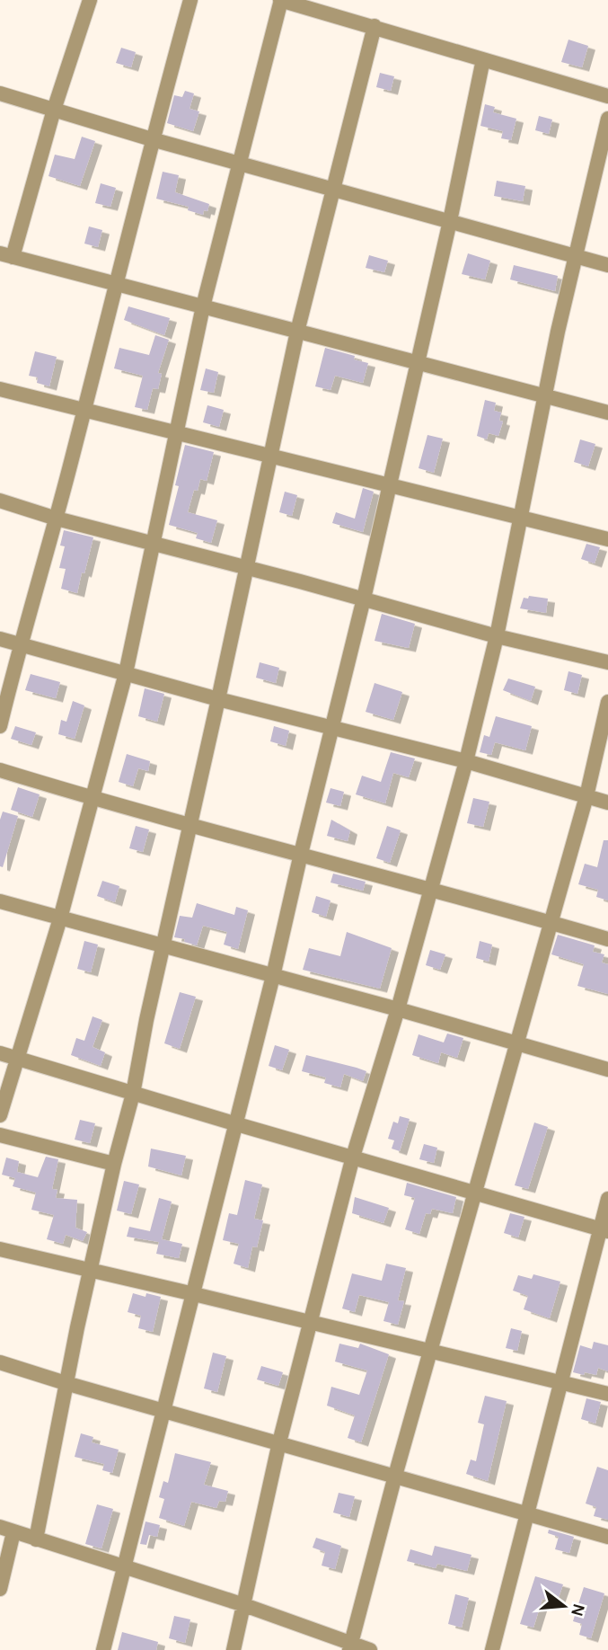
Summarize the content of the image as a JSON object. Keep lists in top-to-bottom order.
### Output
{
  "north": "right"
}
